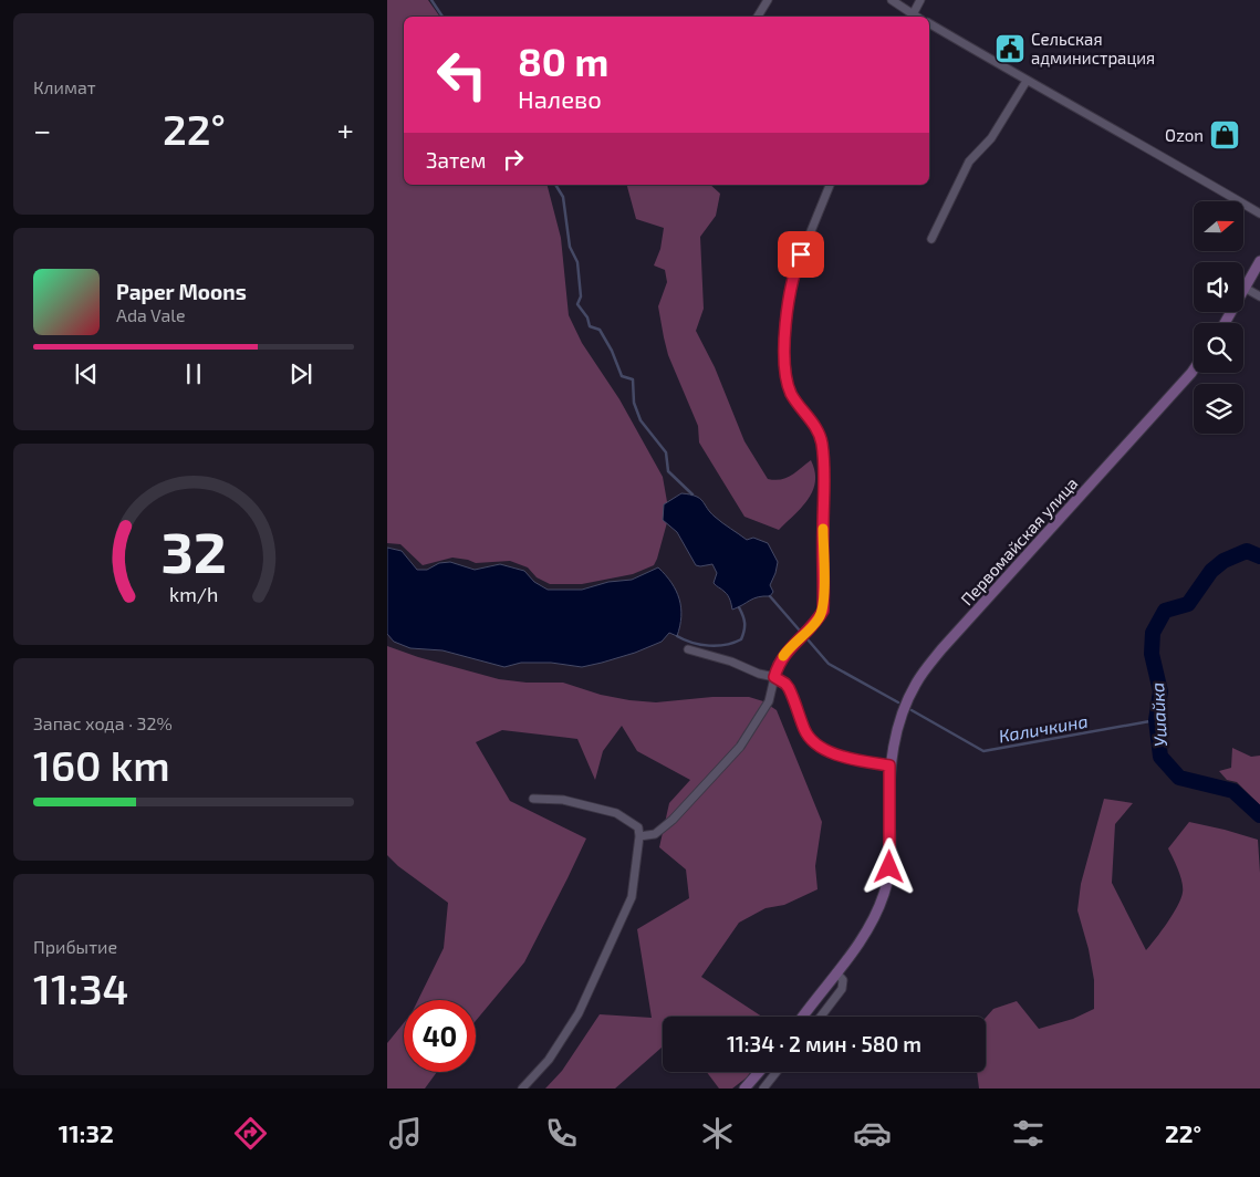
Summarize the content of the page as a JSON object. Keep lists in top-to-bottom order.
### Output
{
  "streets": {
    "street": ["Первомайская улица"]
  },
  "water": ["Ушайка", "Каличкина"],
  "places": {
    "public building": ["Сельская администрация"],
    "shop": ["Ozon"]
  },
  "north": "right",
  "page": {
    "tile": [
      "Климат",
      ["Запас хода · 32%", "160 km"],
      ["Прибытие", "11:34"]
    ],
    "turn": ["80 m", "Налево"],
    "heat": ["−", "22°", "+"],
    "then": "Затем",
    "song": ["Paper Moons", "Ada Vale"],
    "limit": "40",
    "trip": "11:34 · 2 мин · 580 m",
    "tabs": ["11:32", "22°"],
    "gauge": ["32", "km/h"]
  }
}
